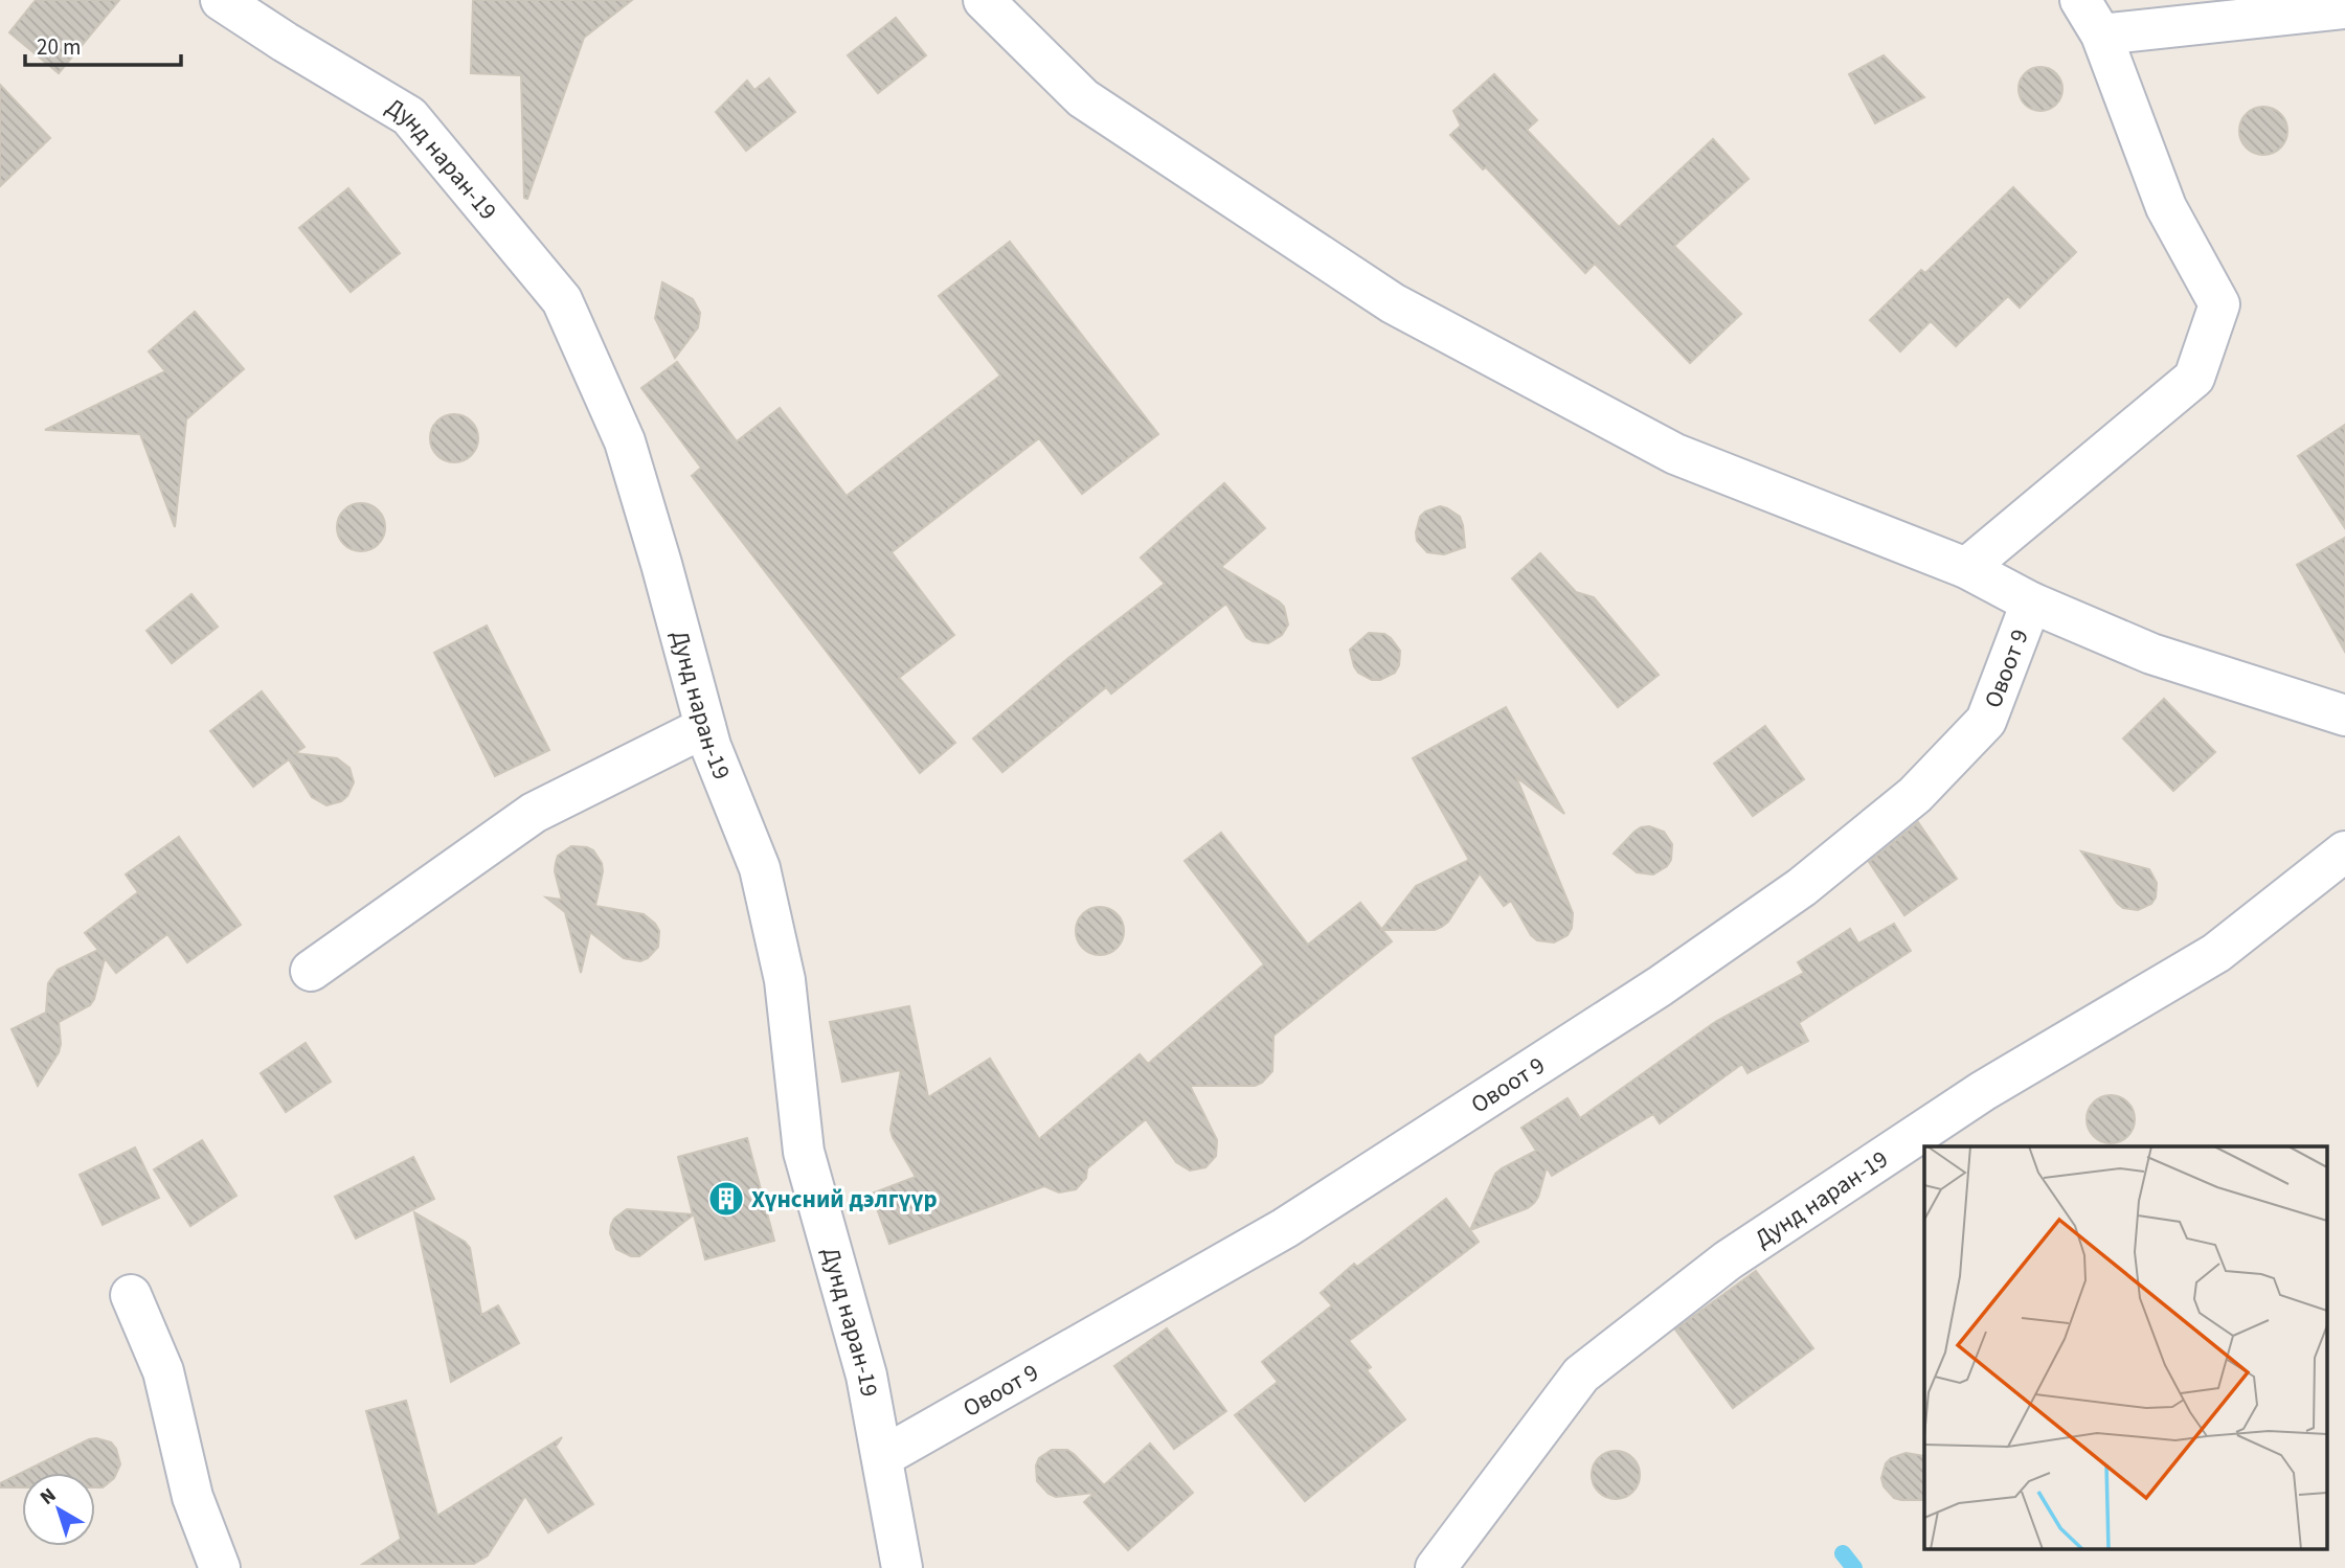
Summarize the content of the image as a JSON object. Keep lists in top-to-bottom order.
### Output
{
  "streets": {
    "street": ["Дунд наран-19", "Овоот 9"]
  },
  "crossings": [
    ["Дунд наран-19", "Овоот 9"]
  ],
  "places": {
    "building": ["Хүнсний дэлгүүр"]
  },
  "scale_bar": "20 m",
  "north": "top left"
}
